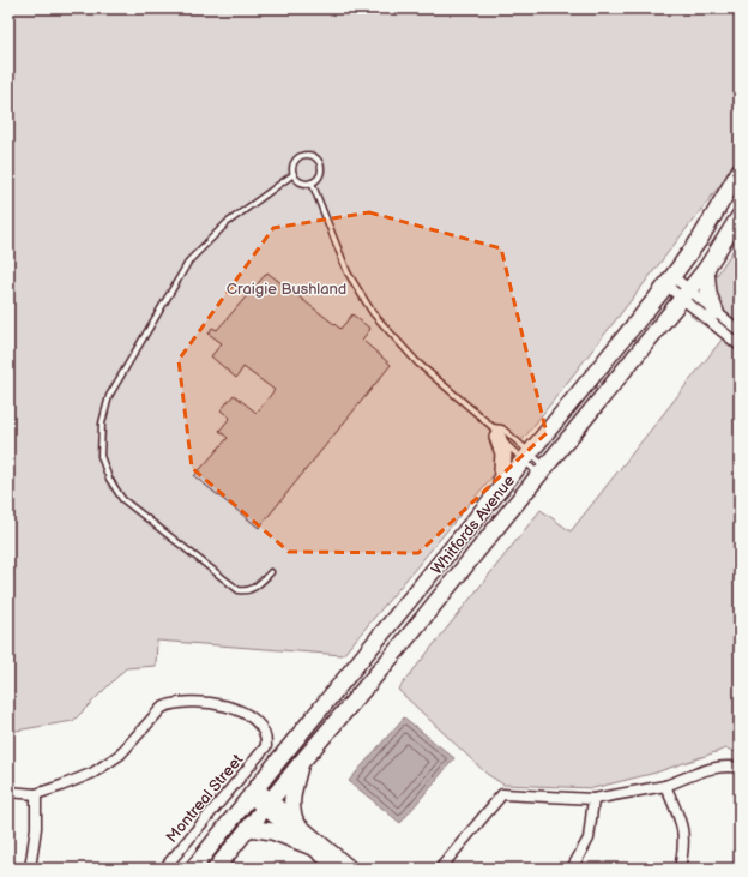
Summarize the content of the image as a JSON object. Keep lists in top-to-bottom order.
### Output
{
  "streets": {
    "main road": ["Whitfords Avenue"],
    "street": ["Montreal Street"]
  },
  "parks": ["Craigie Bushland"]
}
